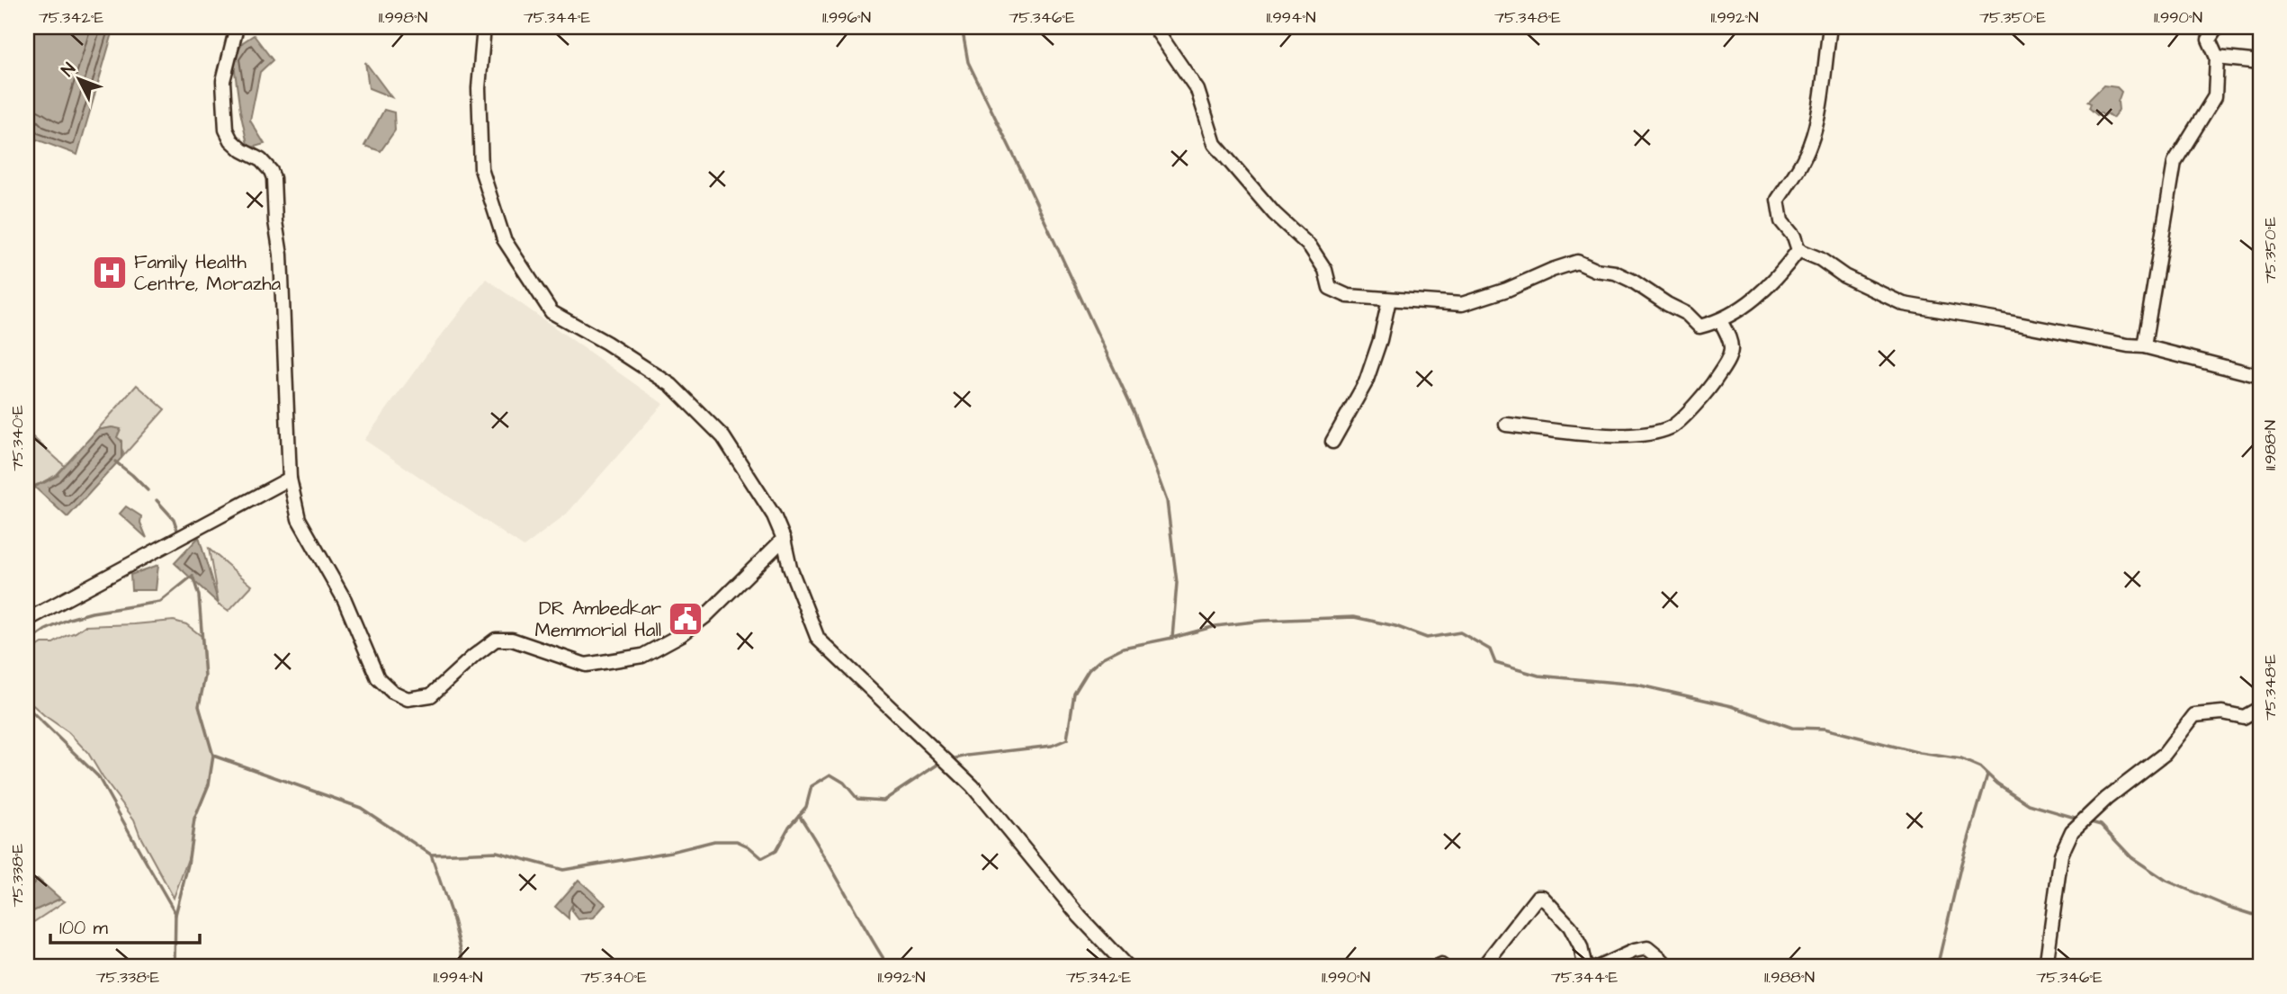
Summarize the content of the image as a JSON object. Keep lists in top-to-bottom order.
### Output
{
  "places": {
    "hospital": ["Family Health Centre, Morazha"],
    "public building": ["DR Ambedkar Memmorial Hall"]
  },
  "scale_bar": "100 m",
  "north": "top left",
  "coordinates": [
    "75.342°E",
    "11.998°N",
    "75.344°E",
    "11.996°N",
    "75.346°E",
    "11.994°N",
    "75.348°E",
    "11.992°N",
    "75.350°E",
    "11.990°N",
    "75.340°E",
    "11.988°N",
    "75.338°E"
  ]
}
